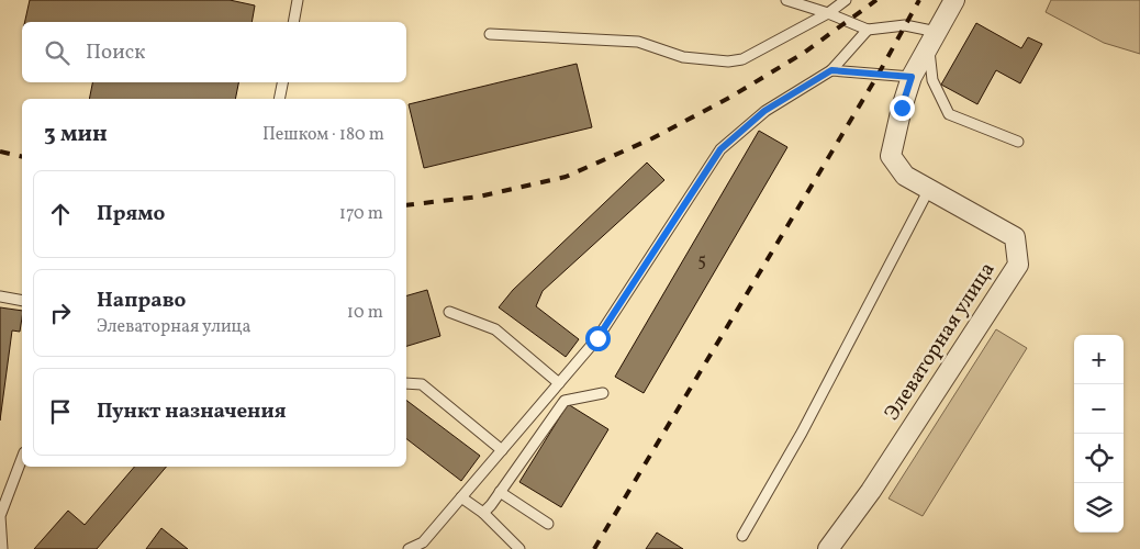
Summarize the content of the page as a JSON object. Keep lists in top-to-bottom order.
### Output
{
  "streets": {
    "street": ["Элеваторная улица"]
  },
  "house_numbers": ["5"],
  "page": {
    "search": "Поиск",
    "heading": ["3 мин", "Пешком · 180 m"],
    "list": [
      ["Прямо", "170 m"],
      ["Направо", "Элеваторная улица", "10 m"],
      "Пункт назначения"
    ],
    "map_buttons": ["+", "−"]
  }
}
